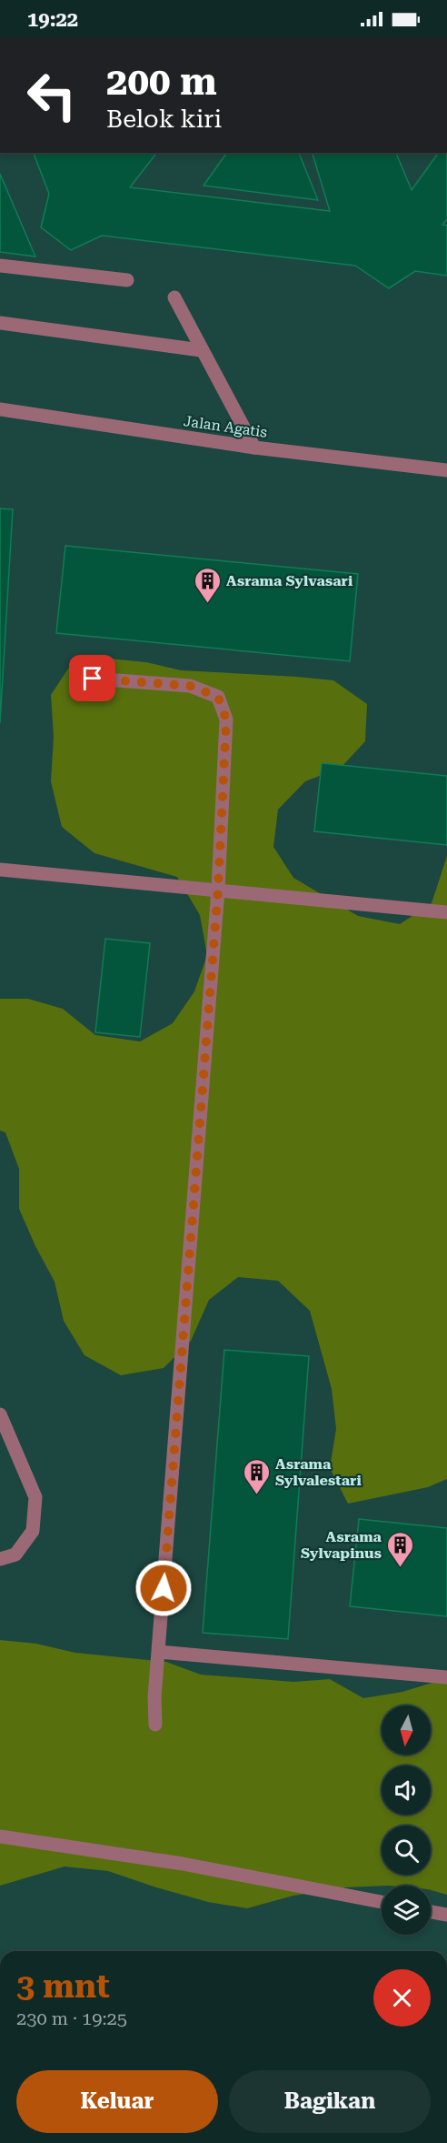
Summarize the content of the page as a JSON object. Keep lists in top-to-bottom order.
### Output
{
  "streets": {
    "lane": ["Jalan Agatis"]
  },
  "places": {
    "building": ["Asrama Sylvasari", "Asrama Sylvalestari", "Asrama Sylvapinus"]
  },
  "north": "bottom",
  "page": {
    "status": "19:22",
    "turn": ["200 m", "Belok kiri"],
    "heading": ["3 mnt", "230 m · 19:25"],
    "buttons": ["Keluar", "Bagikan"]
  }
}
